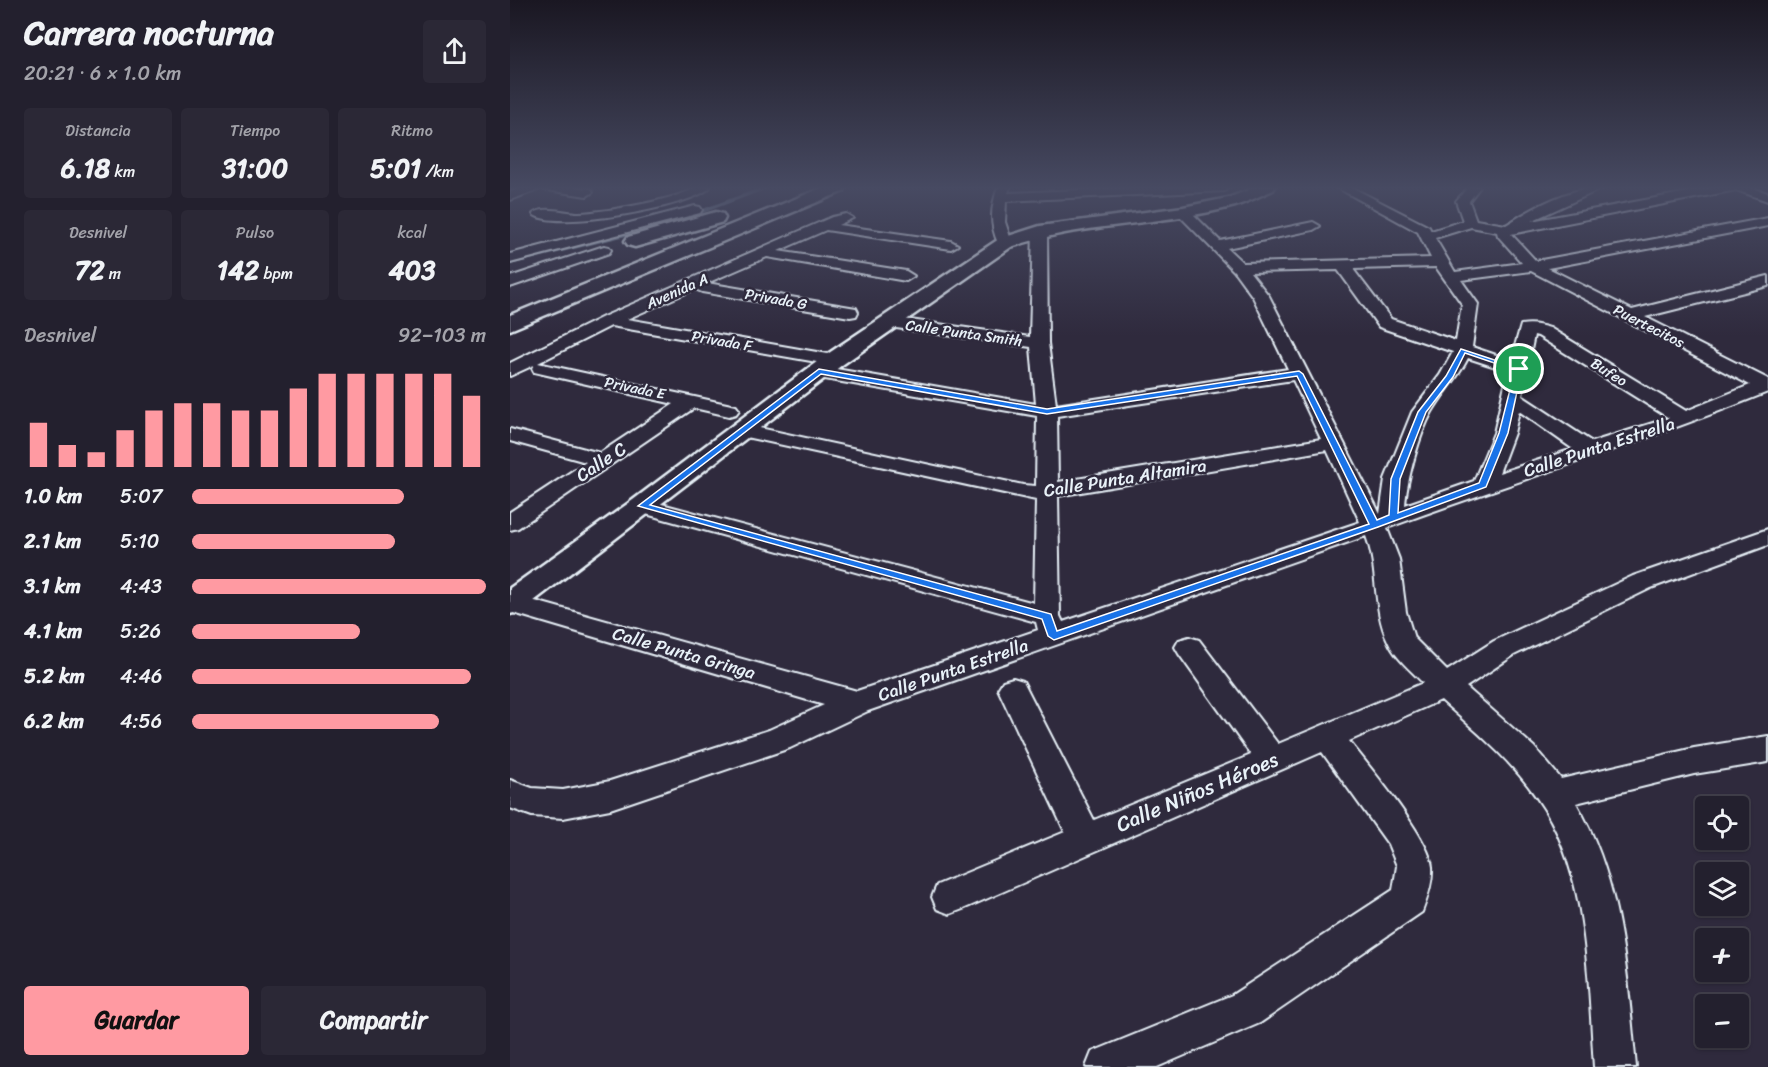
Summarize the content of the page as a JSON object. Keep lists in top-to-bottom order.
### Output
{
  "streets": {
    "street": [
      "Avenida A",
      "Privada G",
      "Puertecitos",
      "Calle Punta Smith",
      "Privada F",
      "Bufeo",
      "Privada E",
      "Calle Punta Estrella",
      "Calle C",
      "Calle Punta Altamira",
      "Calle Punta Gringa",
      "Calle Niños Héroes"
    ]
  },
  "crossings": [
    ["Avenida A", "Privada G"],
    ["Avenida A", "Privada F"],
    ["Puertecitos", "Calle Punta Estrella"],
    ["Bufeo", "Calle Punta Estrella"],
    ["Privada E", "Calle C"],
    ["Calle Punta Estrella", "Calle Punta Gringa"]
  ],
  "page": {
    "heading": ["Carrera nocturna", "20:21 · 6 × 1.0 km"],
    "stats": [
      ["Distancia", "6.18 km"],
      ["Tiempo", "31:00"],
      ["Ritmo", "5:01 /km"],
      ["Desnivel", "72 m"],
      ["Pulso", "142 bpm"],
      ["kcal", "403"]
    ],
    "chart": ["Desnivel", "92–103 m"],
    "list": [
      {
        "name": "1.0 km",
        "note": "5:07"
      },
      {
        "name": "2.1 km",
        "note": "5:10"
      },
      {
        "name": "3.1 km",
        "note": "4:43"
      },
      {
        "name": "4.1 km",
        "note": "5:26"
      },
      {
        "name": "5.2 km",
        "note": "4:46"
      },
      {
        "name": "6.2 km",
        "note": "4:56"
      }
    ],
    "map_buttons": ["+", "−"],
    "buttons": ["Guardar", "Compartir"]
  }
}
